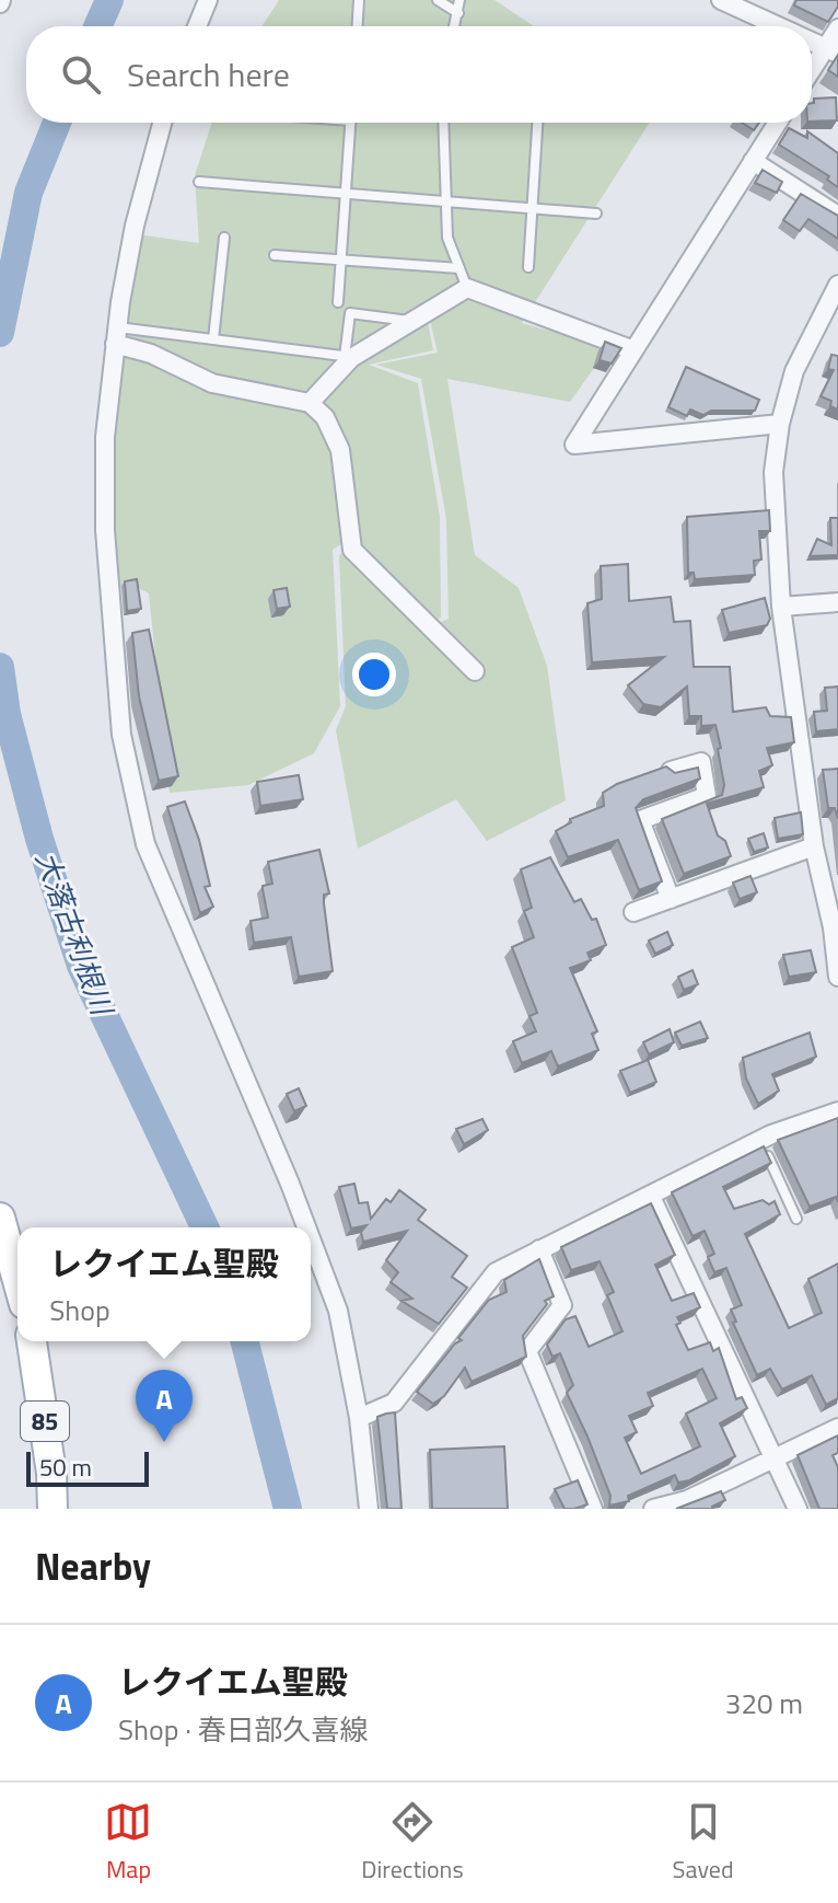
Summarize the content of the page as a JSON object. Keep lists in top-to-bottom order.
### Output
{
  "streets": {
    "main road": ["85"]
  },
  "water": ["大落古利根川"],
  "scale_bar": "50 m",
  "page": {
    "search": "Search here",
    "popup": ["レクイエム聖殿", "Shop"],
    "pins": "A",
    "scale": "50 m",
    "heading": "Nearby",
    "list": [
      {
        "mark": "A",
        "name": "レクイエム聖殿",
        "note": "Shop · 春日部久喜線",
        "value": "320 m"
      }
    ],
    "nav": ["Map", "Directions", "Saved"]
  }
}
